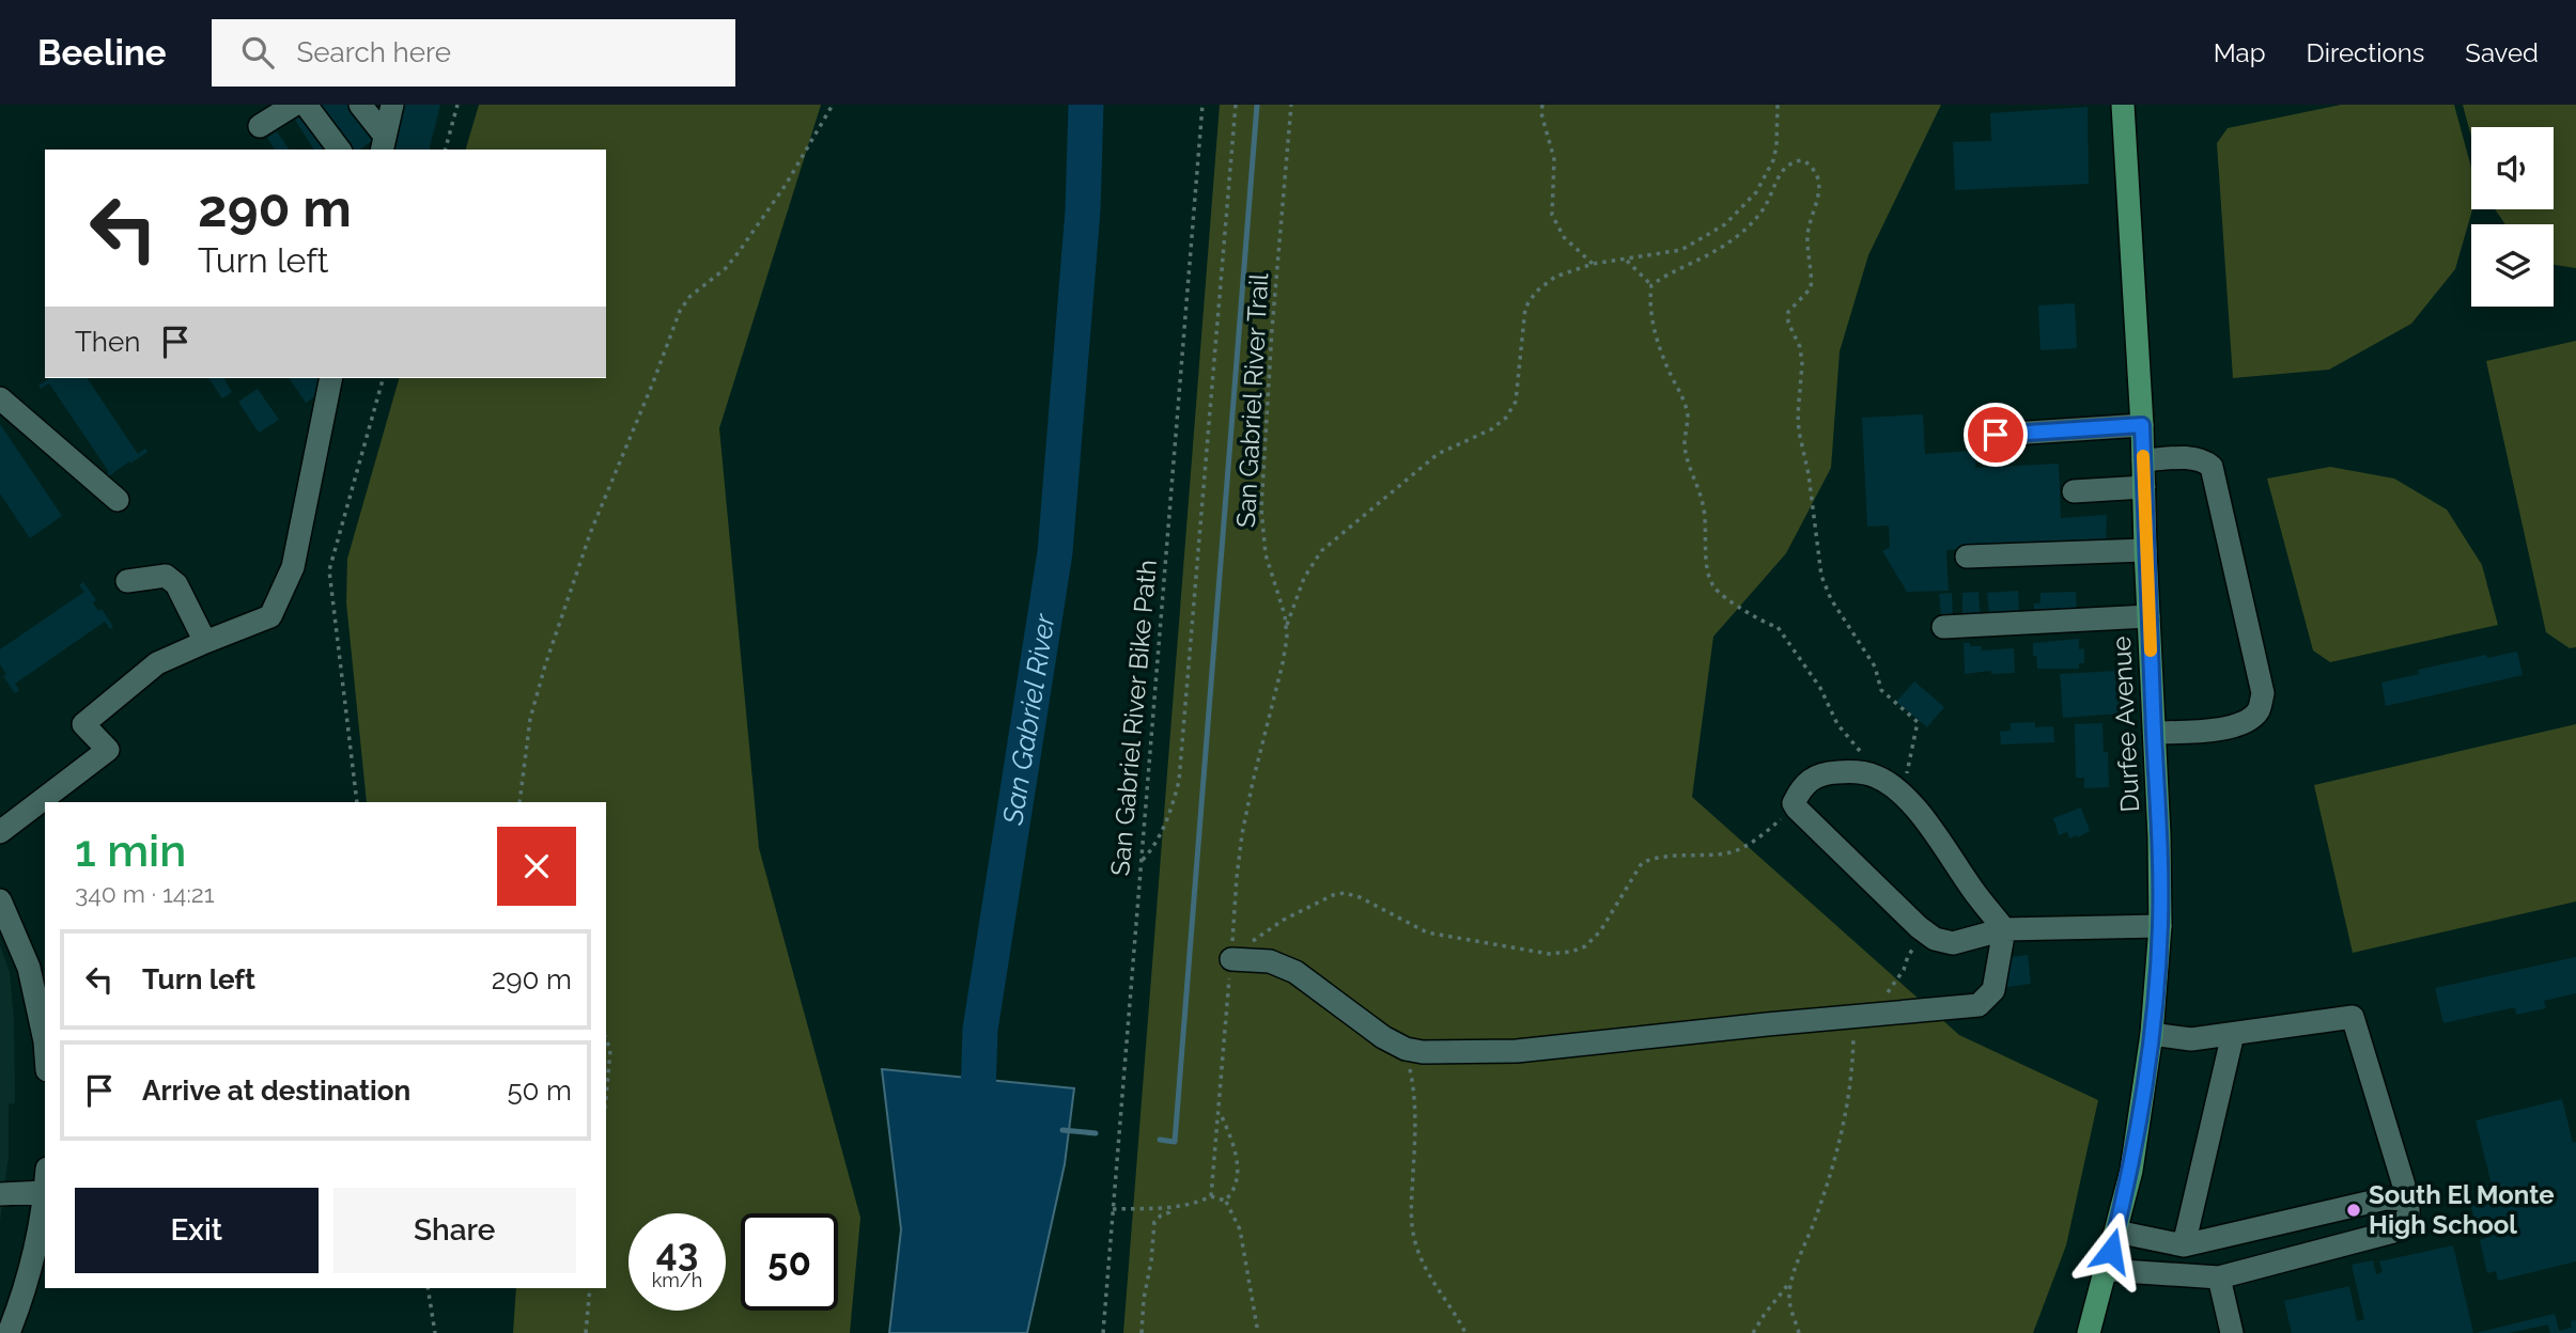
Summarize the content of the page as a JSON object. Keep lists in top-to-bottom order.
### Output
{
  "streets": {
    "main road": ["Durfee Avenue"],
    "path": ["San Gabriel River Trail", "San Gabriel River Bike Path"]
  },
  "water": ["San Gabriel River"],
  "places": ["South El Monte High School"],
  "page": {
    "header": "Beeline",
    "search": "Search here",
    "nav": ["Map", "Directions", "Saved"],
    "turn": ["290 m", "Turn left"],
    "then": "Then",
    "heading": ["1 min", "340 m · 14:21"],
    "list": [
      {
        "name": "Turn left",
        "value": "290 m"
      },
      {
        "name": "Arrive at destination",
        "value": "50 m"
      }
    ],
    "buttons": ["Exit", "Share"],
    "speed": "43 km/h",
    "limit": "50"
  }
}
